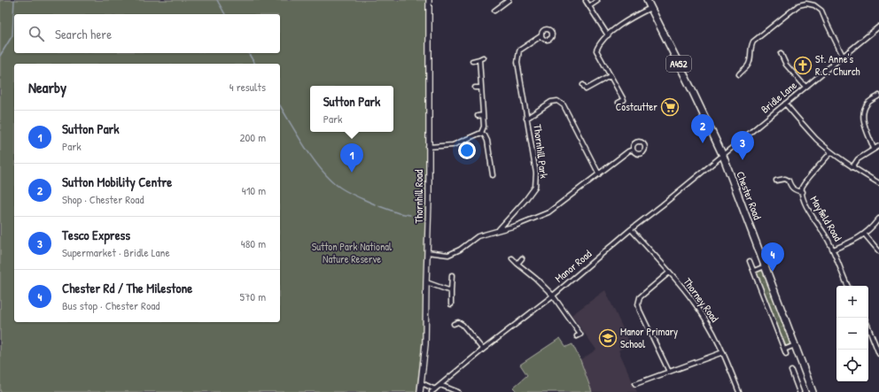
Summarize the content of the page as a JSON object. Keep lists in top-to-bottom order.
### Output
{
  "streets": {
    "highway": ["A452", "Chester Road"],
    "main road": ["Thornhill Road"],
    "street": [
      "Bridle Lane",
      "Thornhill Park",
      "Mayfield Road",
      "Manor Road",
      "Thorney Road"
    ]
  },
  "crossings": [
    ["Bridle Lane", "Chester Road"],
    ["Bridle Lane", "Manor Road"],
    ["Thornhill Park", "Thornhill Road"],
    ["Chester Road", "Manor Road"],
    ["Manor Road", "Thorney Road"]
  ],
  "parks": ["Sutton Park National Nature Reserve"],
  "places": {
    "church": ["St. Anne's R.C. Church"],
    "supermarket": ["Costcutter"],
    "school or university": ["Manor Primary School"]
  },
  "page": {
    "search": "Search here",
    "heading": ["Nearby", "4 results"],
    "popup": ["Sutton Park", "Park"],
    "list": [
      {
        "mark": "1",
        "name": "Sutton Park",
        "note": "Park",
        "value": "200 m"
      },
      {
        "mark": "2",
        "name": "Sutton Mobility Centre",
        "note": "Shop · Chester Road",
        "value": "410 m"
      },
      {
        "mark": "3",
        "name": "Tesco Express",
        "note": "Supermarket · Bridle Lane",
        "value": "480 m"
      },
      {
        "mark": "4",
        "name": "Chester Rd / The Milestone",
        "note": "Bus stop · Chester Road",
        "value": "570 m"
      }
    ],
    "pins": [
      "2",
      "3",
      "1",
      "4"
    ],
    "map_buttons": ["+", "−"]
  }
}
